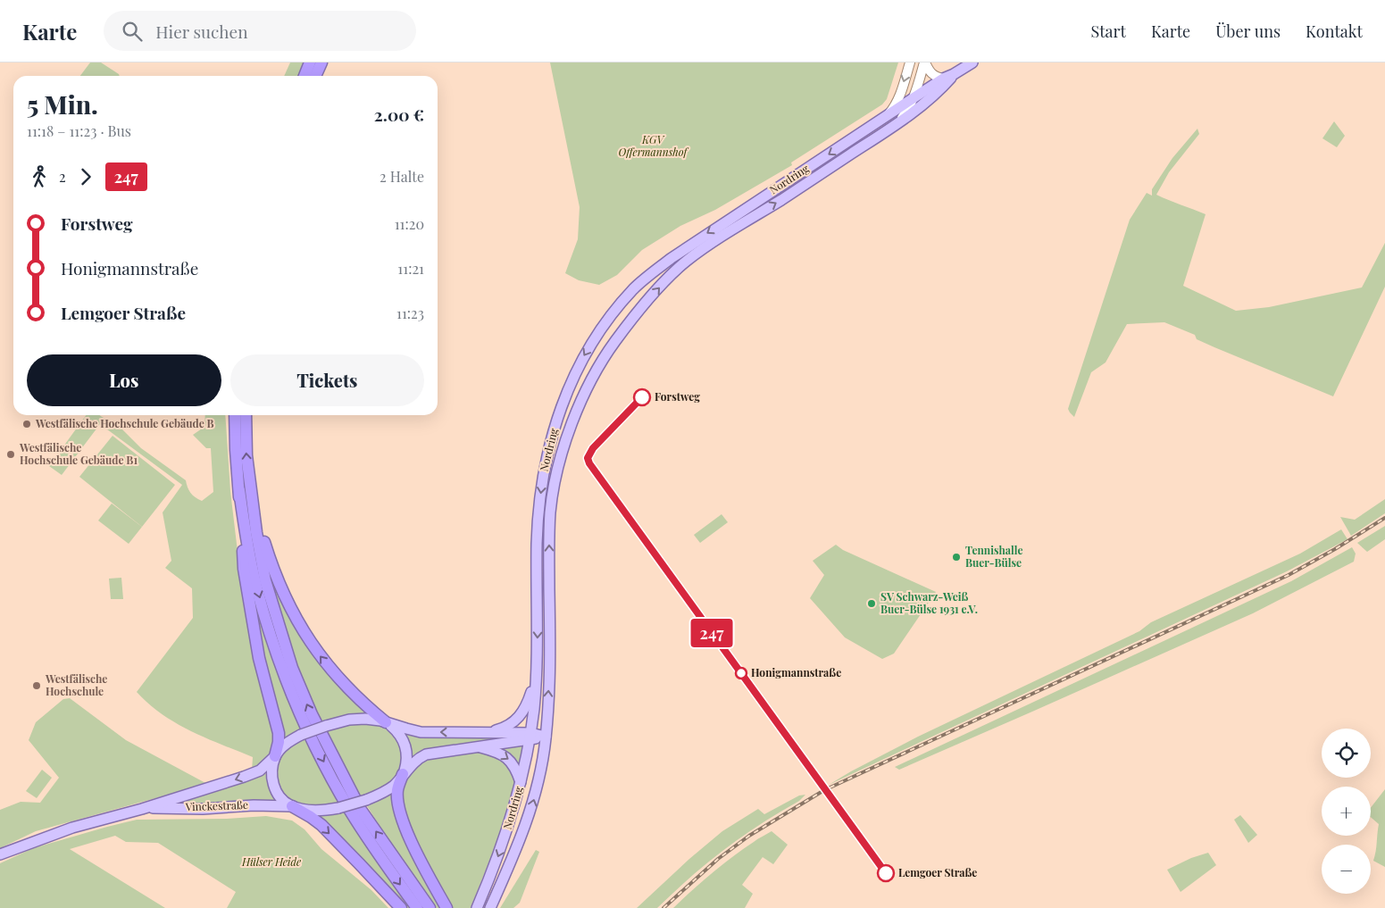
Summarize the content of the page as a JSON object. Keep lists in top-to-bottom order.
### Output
{
  "streets": {
    "main road": ["Nordring", "Vinckestraße"]
  },
  "parks": ["KGV Offermannshof", "Hülser Heide"],
  "places": [
    "Forstweg",
    "Westfälische Hochschule Gebäude B",
    "Westfälische Hochschule Gebäude B1",
    "Tennishalle Buer-Bülse",
    "SV Schwarz-Weiß Buer-Bülse 1931 e.V.",
    "Honigmannstraße",
    "Westfälische Hochschule",
    "Lemgoer Straße"
  ],
  "lines": ["bus line 247"],
  "page": {
    "header": "Karte",
    "search": "Hier suchen",
    "nav": [
      "Start",
      "Karte",
      "Über uns",
      "Kontakt"
    ],
    "on_map": "247",
    "heading": ["5 Min.", "11:18 – 11:23 · Bus", "2.00 €"],
    "legs": ["2", "247", "2 Halte"],
    "list": [
      {
        "name": "Forstweg",
        "value": "11:20"
      },
      {
        "name": "Honigmannstraße",
        "value": "11:21"
      },
      {
        "name": "Lemgoer Straße",
        "value": "11:23"
      }
    ],
    "buttons": ["Los", "Tickets"],
    "map_buttons": ["+", "−"]
  }
}
